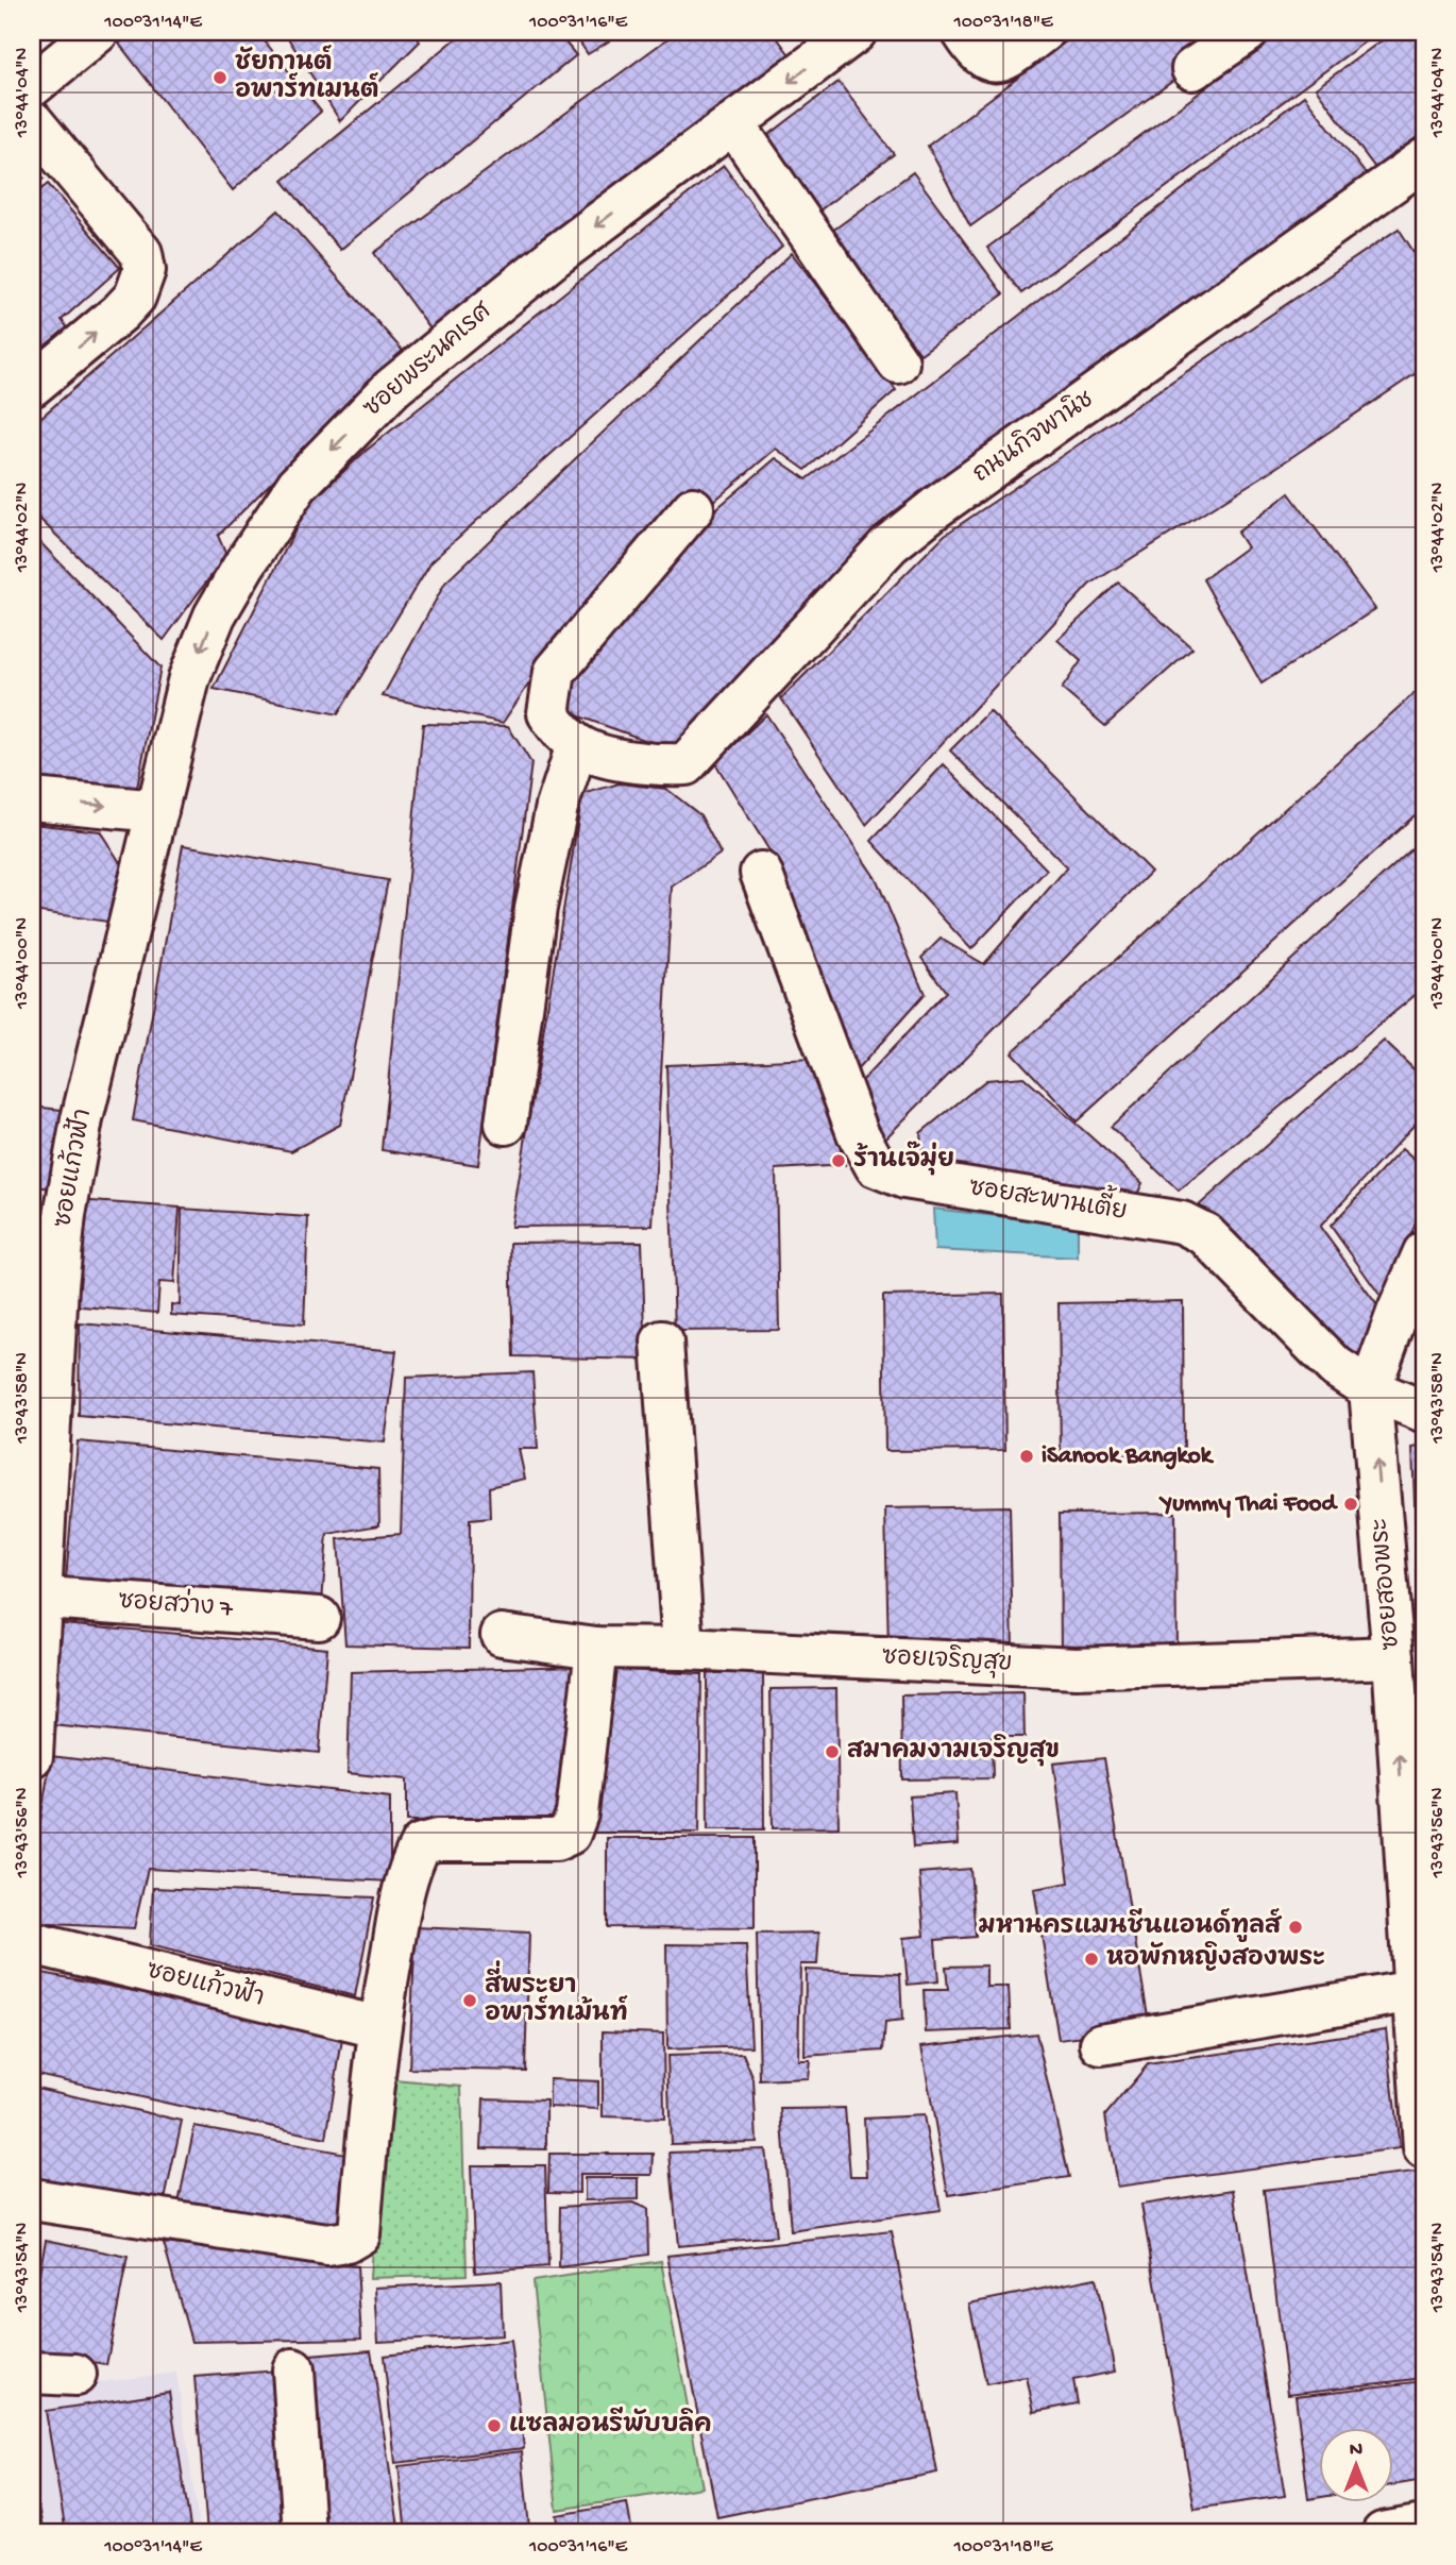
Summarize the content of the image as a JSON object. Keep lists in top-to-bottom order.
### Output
{
  "streets": {
    "street": [
      "ซอยพระนคเรศ",
      "ถนนกิจพานิช",
      "ซอยแก้วฟ้า",
      "ซอยสะพานเตี้ย",
      "ซอยสองพระ",
      "ซอยสว่าง 7",
      "ซอยเจริญสุข"
    ]
  },
  "crossings": [
    ["ซอยพระนคเรศ", "ซอยแก้วฟ้า"],
    ["ซอยแก้วฟ้า", "ซอยสว่าง 7"],
    ["ซอยสะพานเตี้ย", "ซอยสองพระ"],
    ["ซอยสองพระ", "ซอยเจริญสุข"]
  ],
  "one_way": ["ซอยพระนคเรศ", "ซอยสองพระ"],
  "places": [
    "ชัยกานต์ อพาร์ทเมนต์",
    "ร้านเจ๊มุ่ย",
    "iSanook Bangkok",
    "Yummy Thai Food",
    "สมาคมงามเจริญสุข",
    "มหานครแมนชีนแอนด์ทูลส์",
    "หอพักหญิงสองพระ",
    "สี่พระยา อพาร์ทเม้นท์",
    "แซลมอนรีพับบลิค"
  ],
  "north": "top",
  "coordinates": [
    "100°31'14\"E",
    "100°31'16\"E",
    "100°31'18\"E",
    "13°44'04\"N",
    "13°44'02\"N",
    "13°44'00\"N",
    "13°43'58\"N",
    "13°43'56\"N",
    "13°43'54\"N"
  ]
}
